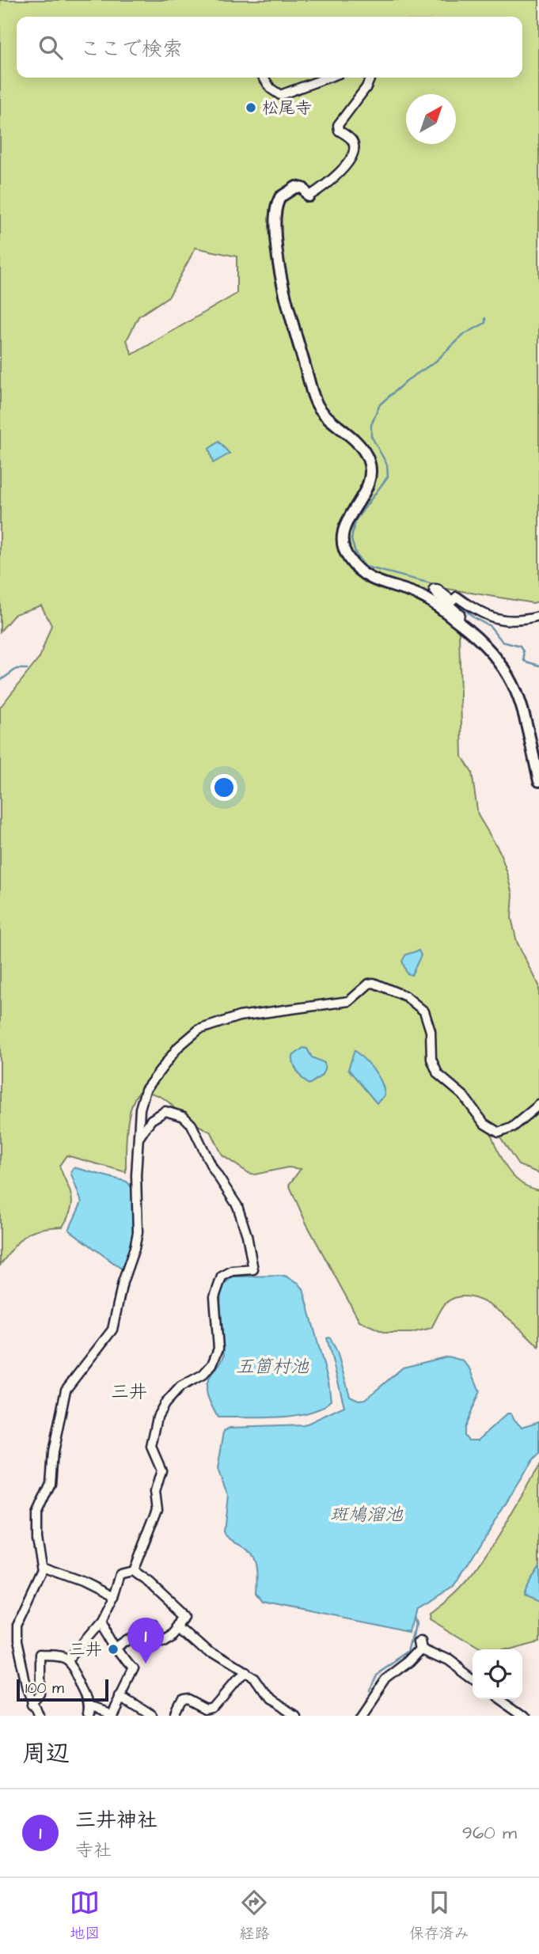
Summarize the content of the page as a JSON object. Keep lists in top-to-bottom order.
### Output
{
  "districts": ["三井"],
  "water": ["五箇村池", "斑鳩溜池"],
  "places": ["松尾寺", "三井"],
  "scale_bar": "100 m",
  "north": "top right",
  "page": {
    "search": "ここで検索",
    "pins": "1",
    "scale": "100 m",
    "heading": "周辺",
    "list": [
      {
        "mark": "1",
        "name": "三井神社",
        "note": "寺社",
        "value": "960 m"
      }
    ],
    "nav": ["地図", "経路", "保存済み"]
  }
}
